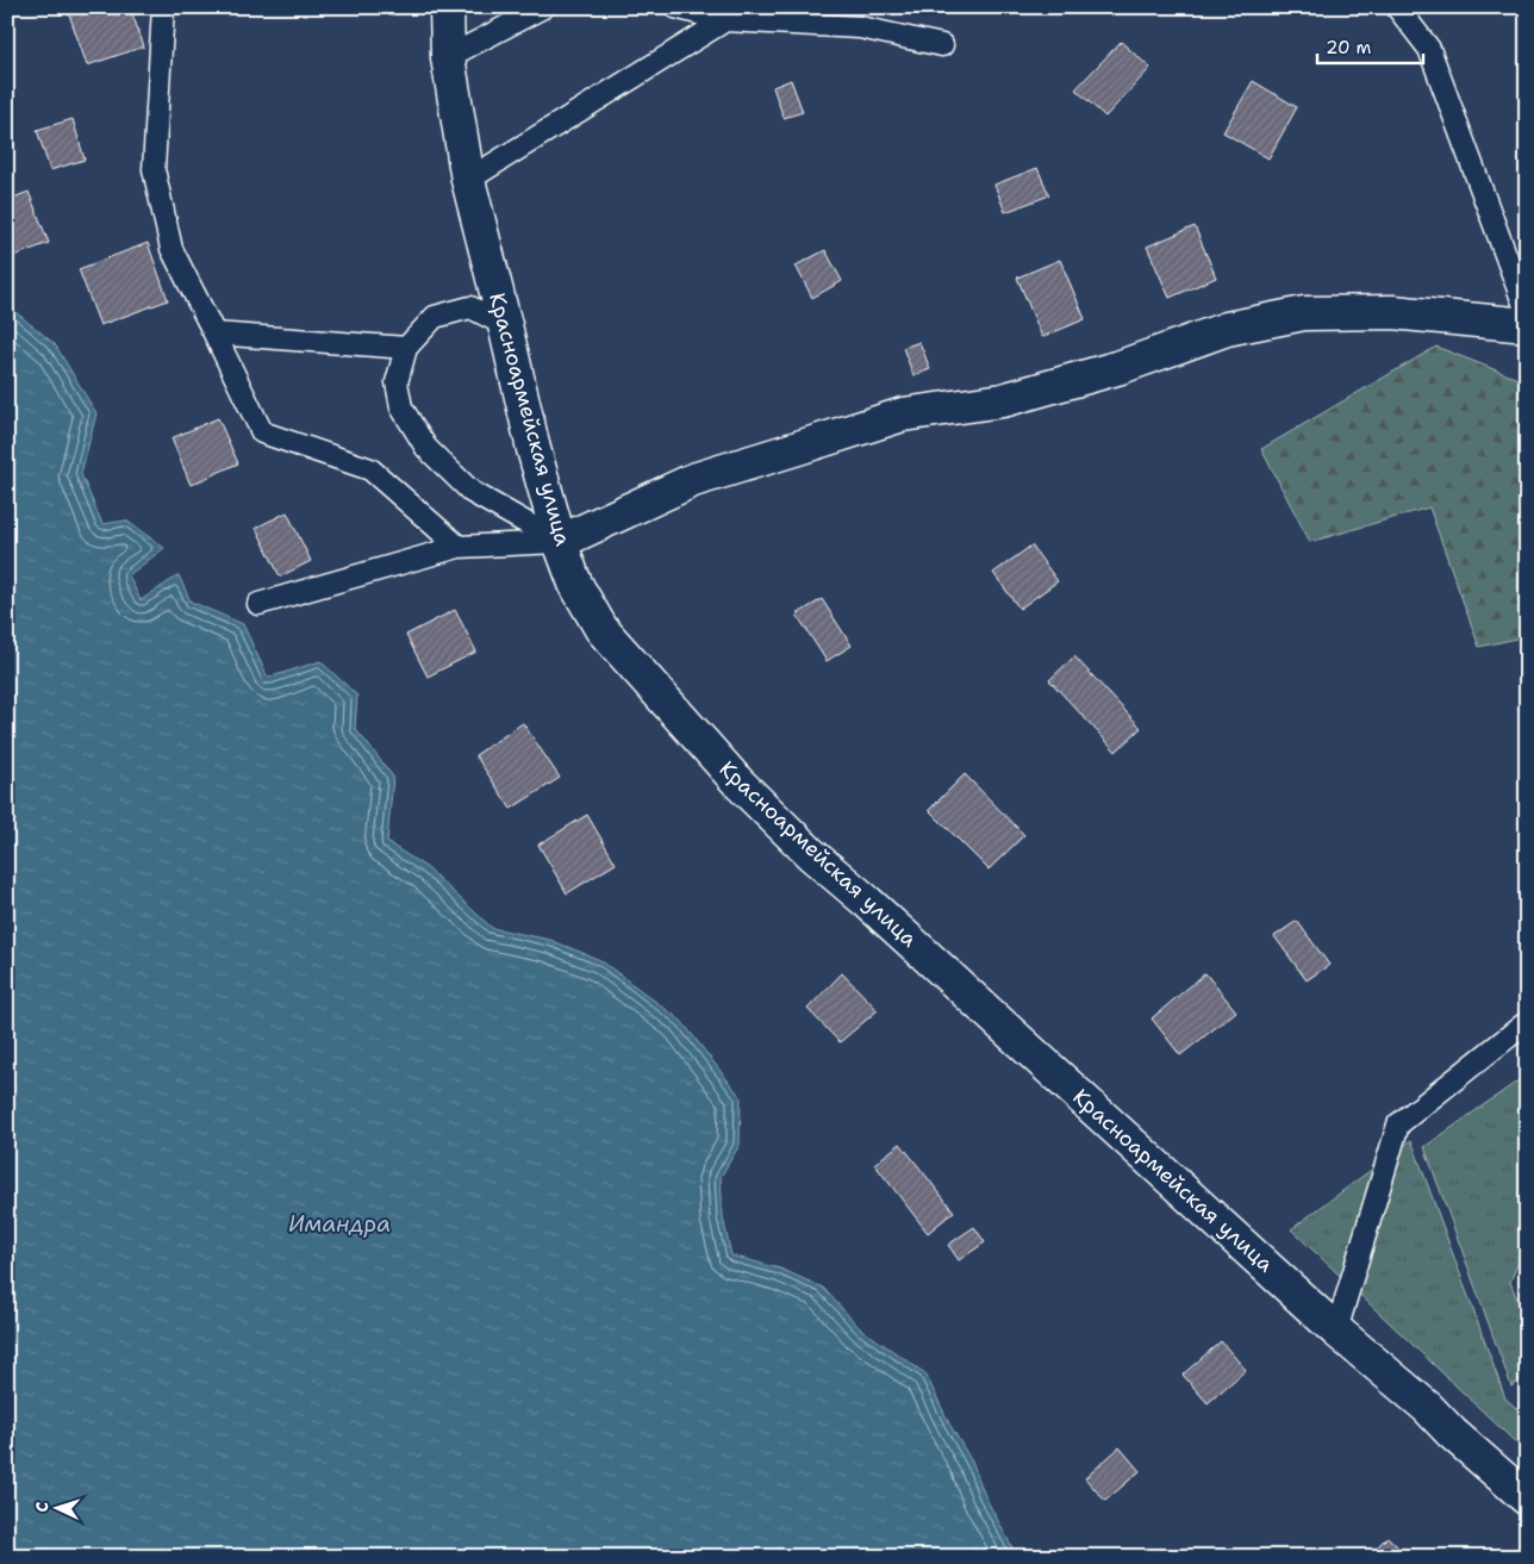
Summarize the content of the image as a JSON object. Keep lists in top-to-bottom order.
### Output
{
  "streets": {
    "street": ["Красноармейская улица"]
  },
  "water": ["Имандра"],
  "scale_bar": "20 m",
  "north": "left"
}
